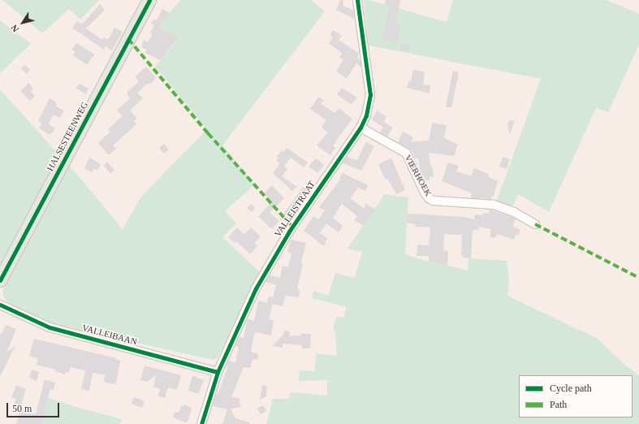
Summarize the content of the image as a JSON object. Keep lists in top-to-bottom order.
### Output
{
  "streets": {
    "main road": ["HALSESTEENWEG"],
    "street": ["VIERHOEK", "VALLEISTRAAT", "VALLEIBAAN"]
  },
  "crossings": [
    ["VIERHOEK", "VALLEISTRAAT"],
    ["VALLEISTRAAT", "VALLEIBAAN"]
  ],
  "legend": ["Cycle path", "Path"],
  "scale_bar": "50 m",
  "north": "bottom left"
}
